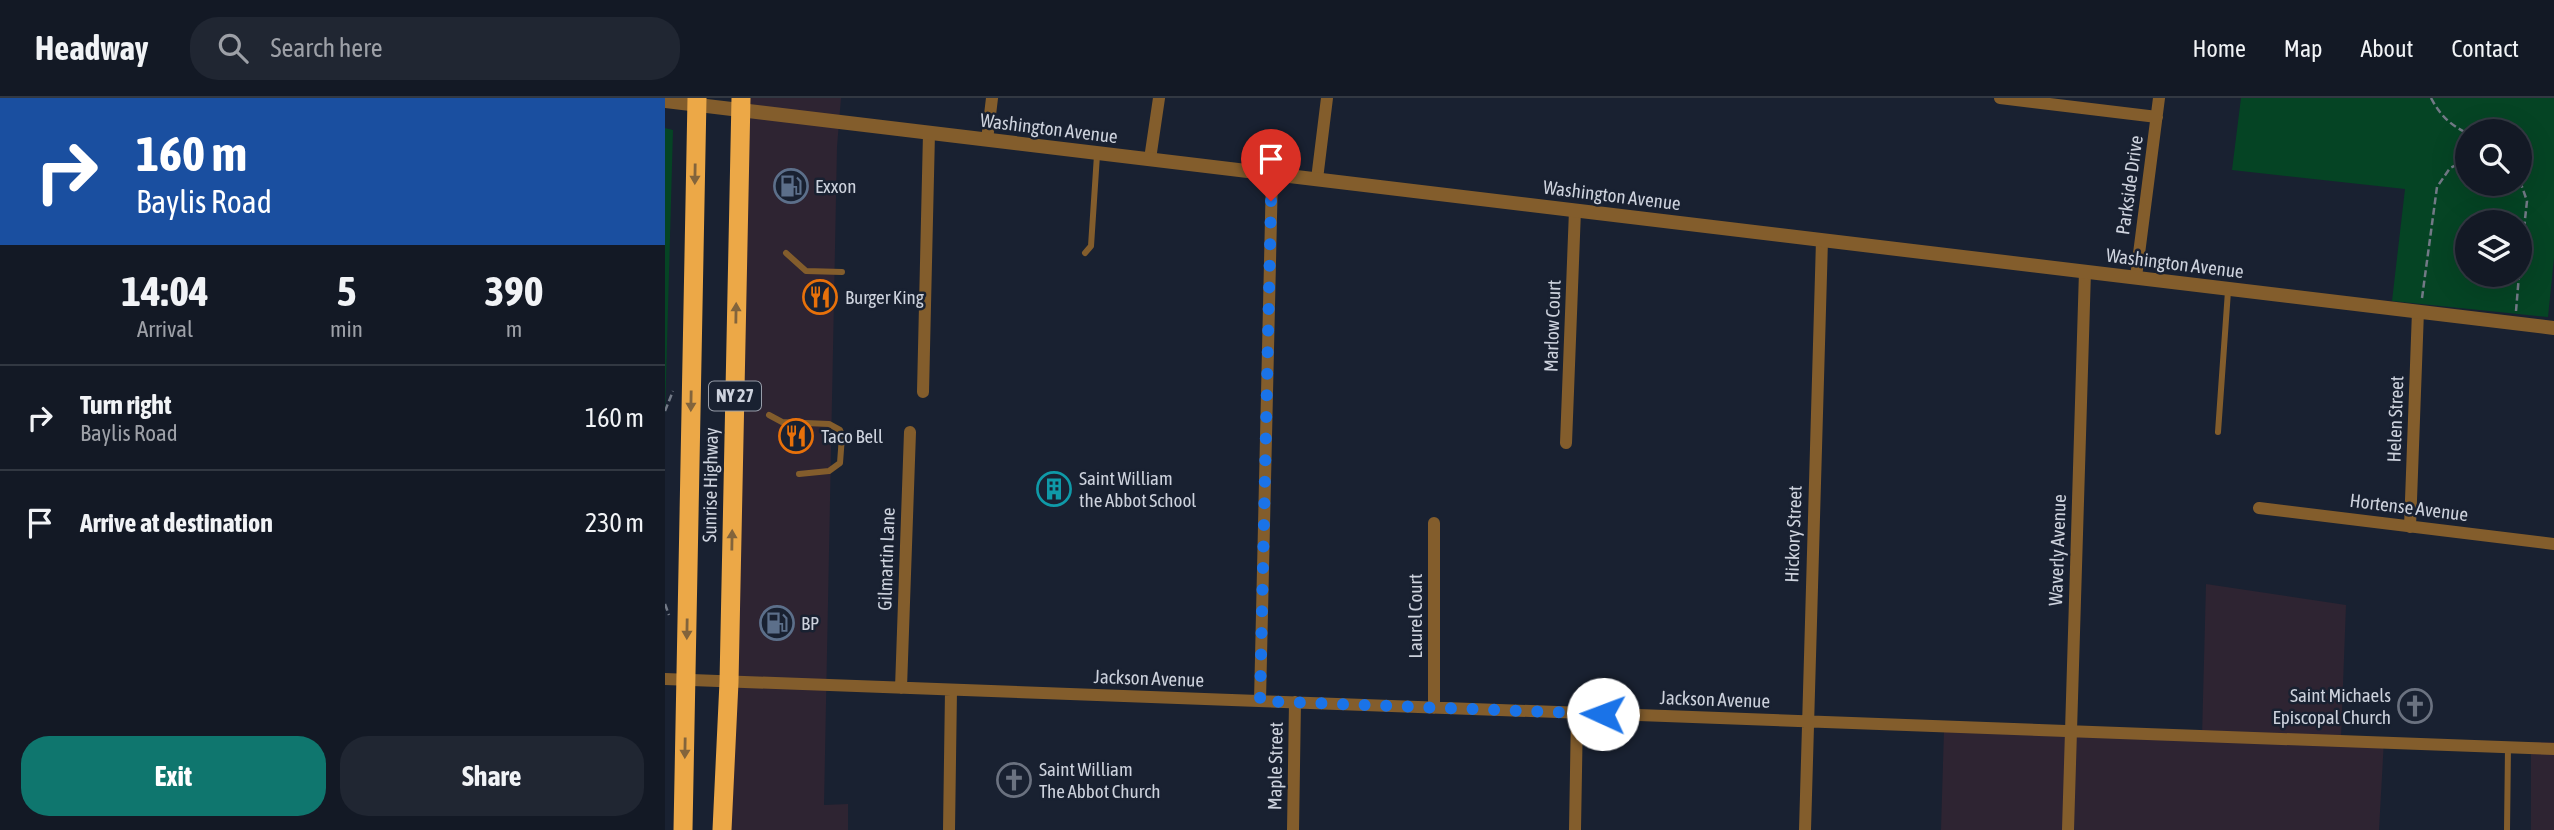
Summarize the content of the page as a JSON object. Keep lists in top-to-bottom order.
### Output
{
  "streets": {
    "highway": ["NY 27", "Sunrise Highway"],
    "street": [
      "Washington Avenue",
      "Parkside Drive",
      "Marlow Court",
      "Helen Street",
      "Hortense Avenue",
      "Hickory Street",
      "Waverly Avenue",
      "Gilmartin Lane",
      "Laurel Court",
      "Jackson Avenue",
      "Maple Street"
    ]
  },
  "crossings": [
    ["Washington Avenue", "Parkside Drive"],
    ["Washington Avenue", "Marlow Court"],
    ["Washington Avenue", "Helen Street"],
    ["Washington Avenue", "Sunrise Highway"],
    ["Washington Avenue", "Hickory Street"],
    ["Washington Avenue", "Waverly Avenue"],
    ["Helen Street", "Hortense Avenue"],
    ["Sunrise Highway", "Jackson Avenue"],
    ["Hickory Street", "Jackson Avenue"],
    ["Waverly Avenue", "Jackson Avenue"],
    ["Gilmartin Lane", "Jackson Avenue"],
    ["Laurel Court", "Jackson Avenue"],
    ["Jackson Avenue", "Maple Street"]
  ],
  "places": {
    "fuel station": ["Exxon", "BP"],
    "restaurant": ["Burger King", "Taco Bell"],
    "building": ["Saint William the Abbot School"],
    "church": ["Saint Michaels Episcopal Church", "Saint William The Abbot Church"]
  },
  "page": {
    "header": "Headway",
    "search": "Search here",
    "nav": [
      "Home",
      "Map",
      "About",
      "Contact"
    ],
    "turn": ["160 m", "Baylis Road"],
    "eta": [
      "14:04",
      "Arrival",
      "5",
      "min",
      "390",
      "m"
    ],
    "list": [
      {
        "name": "Turn right",
        "note": "Baylis Road",
        "value": "160 m"
      },
      {
        "name": "Arrive at destination",
        "value": "230 m"
      }
    ],
    "buttons": ["Exit", "Share"]
  }
}
